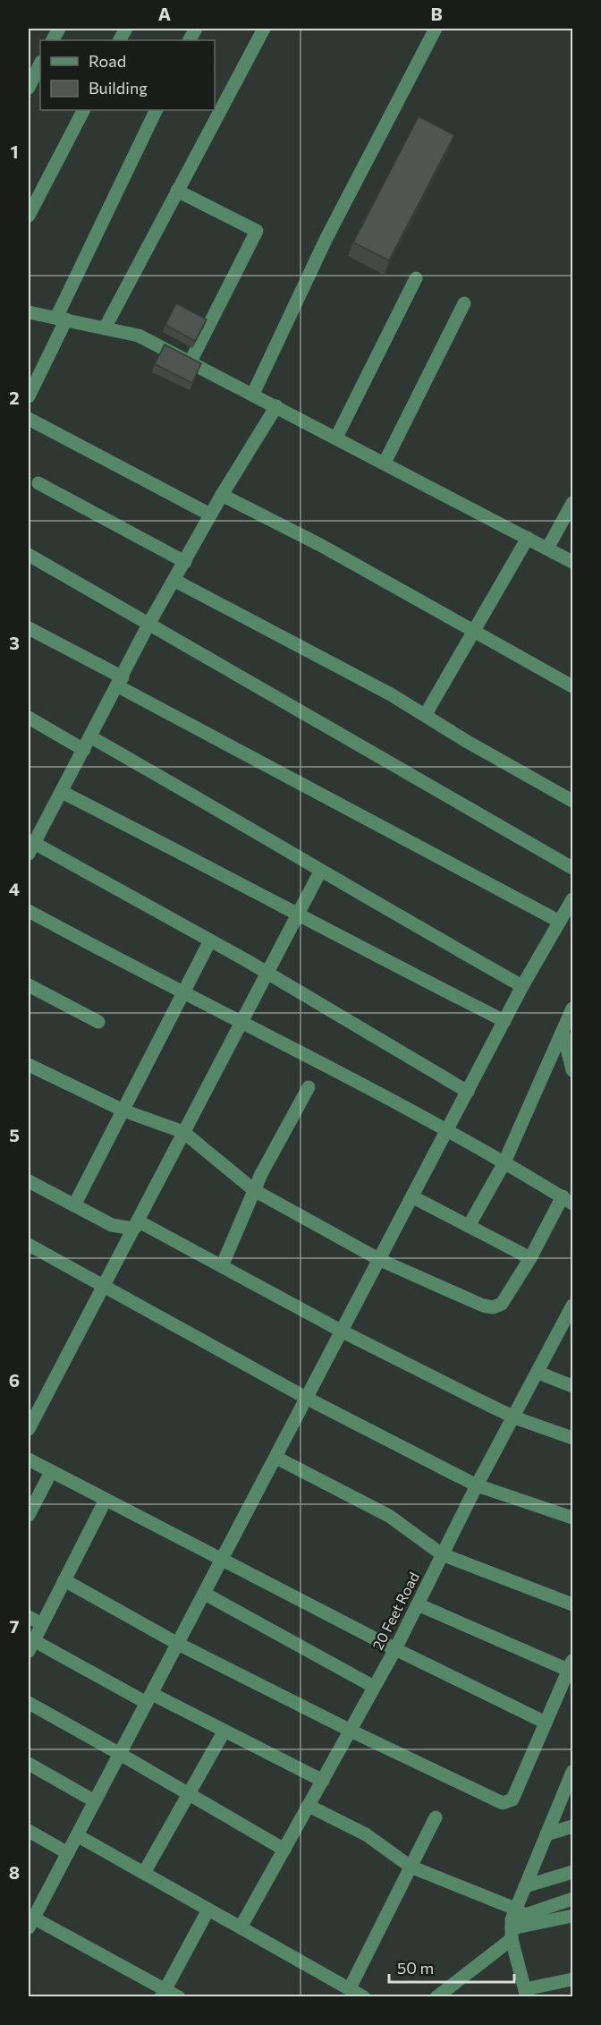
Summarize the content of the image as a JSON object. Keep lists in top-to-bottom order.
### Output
{
  "streets": {
    "street": ["20 Feet Road"]
  },
  "legend": ["Road", "Building"],
  "scale_bar": "50 m",
  "grid": {
    "columns": ["A", "B"],
    "rows": [
      "1",
      "2",
      "3",
      "4",
      "5",
      "6",
      "7",
      "8"
    ]
  }
}
